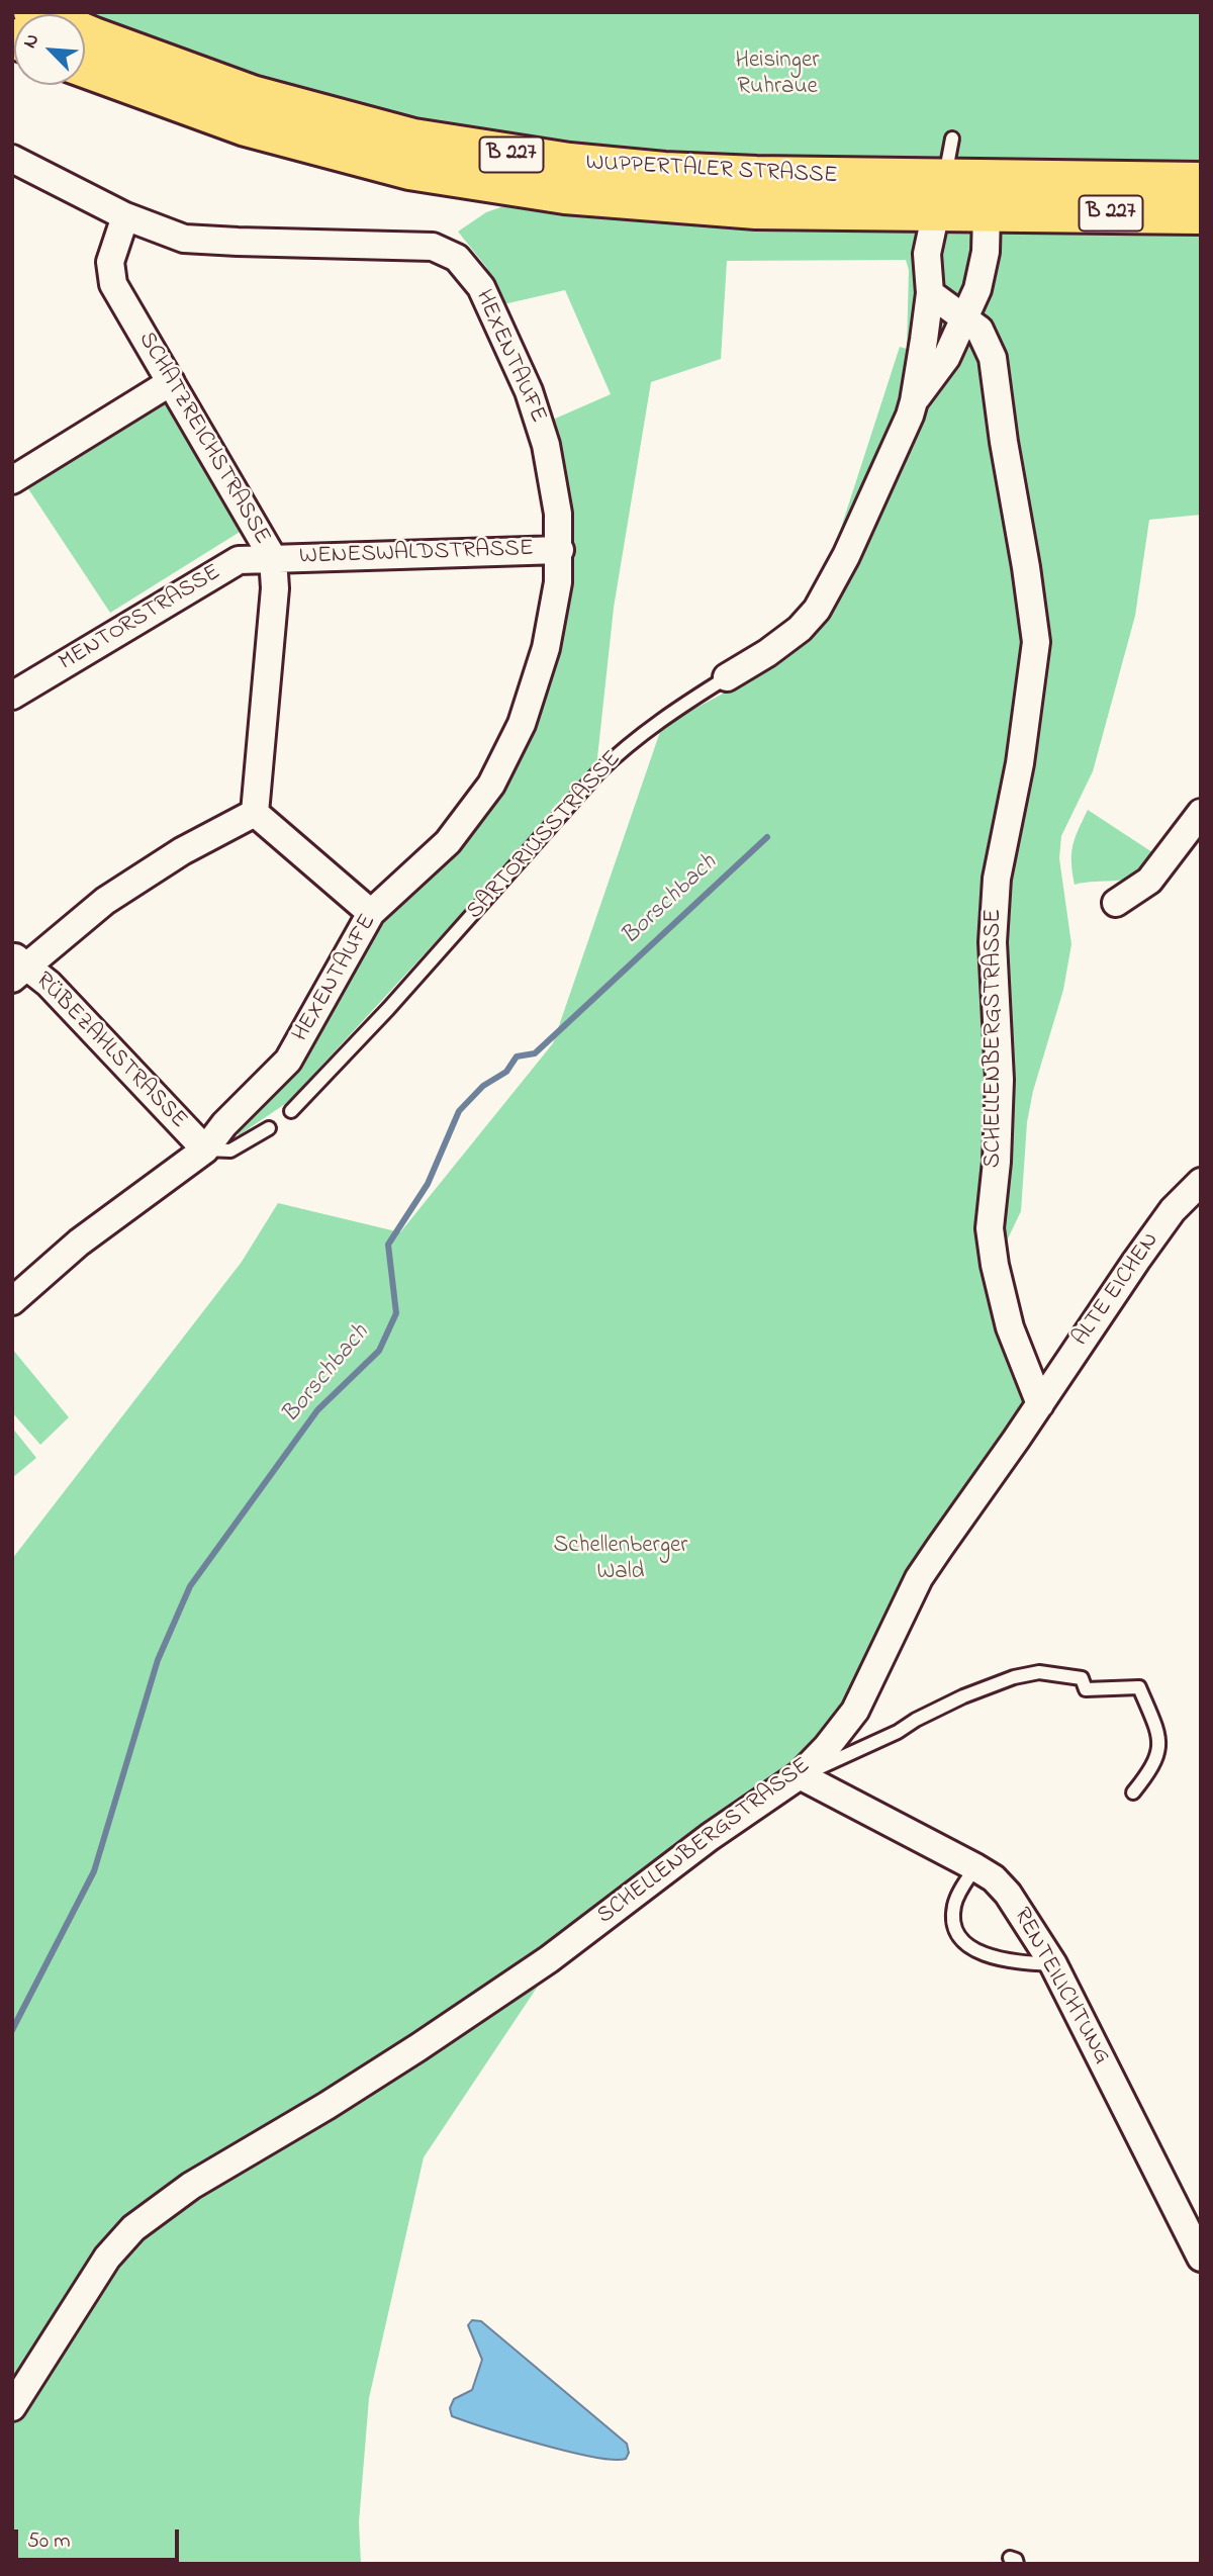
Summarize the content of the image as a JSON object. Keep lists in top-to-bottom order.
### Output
{
  "streets": {
    "main road": ["B 227", "WUPPERTALER STRASSE"],
    "street": [
      "HEXENTAUFE",
      "SCHATZREICHSTRASSE",
      "WENESWALDSTRASSE",
      "MENTORSTRASSE",
      "SARTORIUSSTRASSE",
      "SCHELLENBERGSTRASSE",
      "RÜBEZAHLSTRASSE",
      "ALTE EICHEN",
      "RENTEILICHTUNG"
    ]
  },
  "crossings": [
    ["WUPPERTALER STRASSE", "SARTORIUSSTRASSE"],
    ["HEXENTAUFE", "SCHATZREICHSTRASSE"],
    ["HEXENTAUFE", "WENESWALDSTRASSE"],
    ["HEXENTAUFE", "RÜBEZAHLSTRASSE"],
    ["SCHATZREICHSTRASSE", "WENESWALDSTRASSE"],
    ["SCHATZREICHSTRASSE", "MENTORSTRASSE"],
    ["WENESWALDSTRASSE", "MENTORSTRASSE"],
    ["SARTORIUSSTRASSE", "SCHELLENBERGSTRASSE"],
    ["SCHELLENBERGSTRASSE", "ALTE EICHEN"],
    ["SCHELLENBERGSTRASSE", "RENTEILICHTUNG"]
  ],
  "water": ["Borschbach"],
  "parks": ["Heisinger Ruhraue", "Schellenberger Wald"],
  "scale_bar": "50 m",
  "north": "top left"
}
